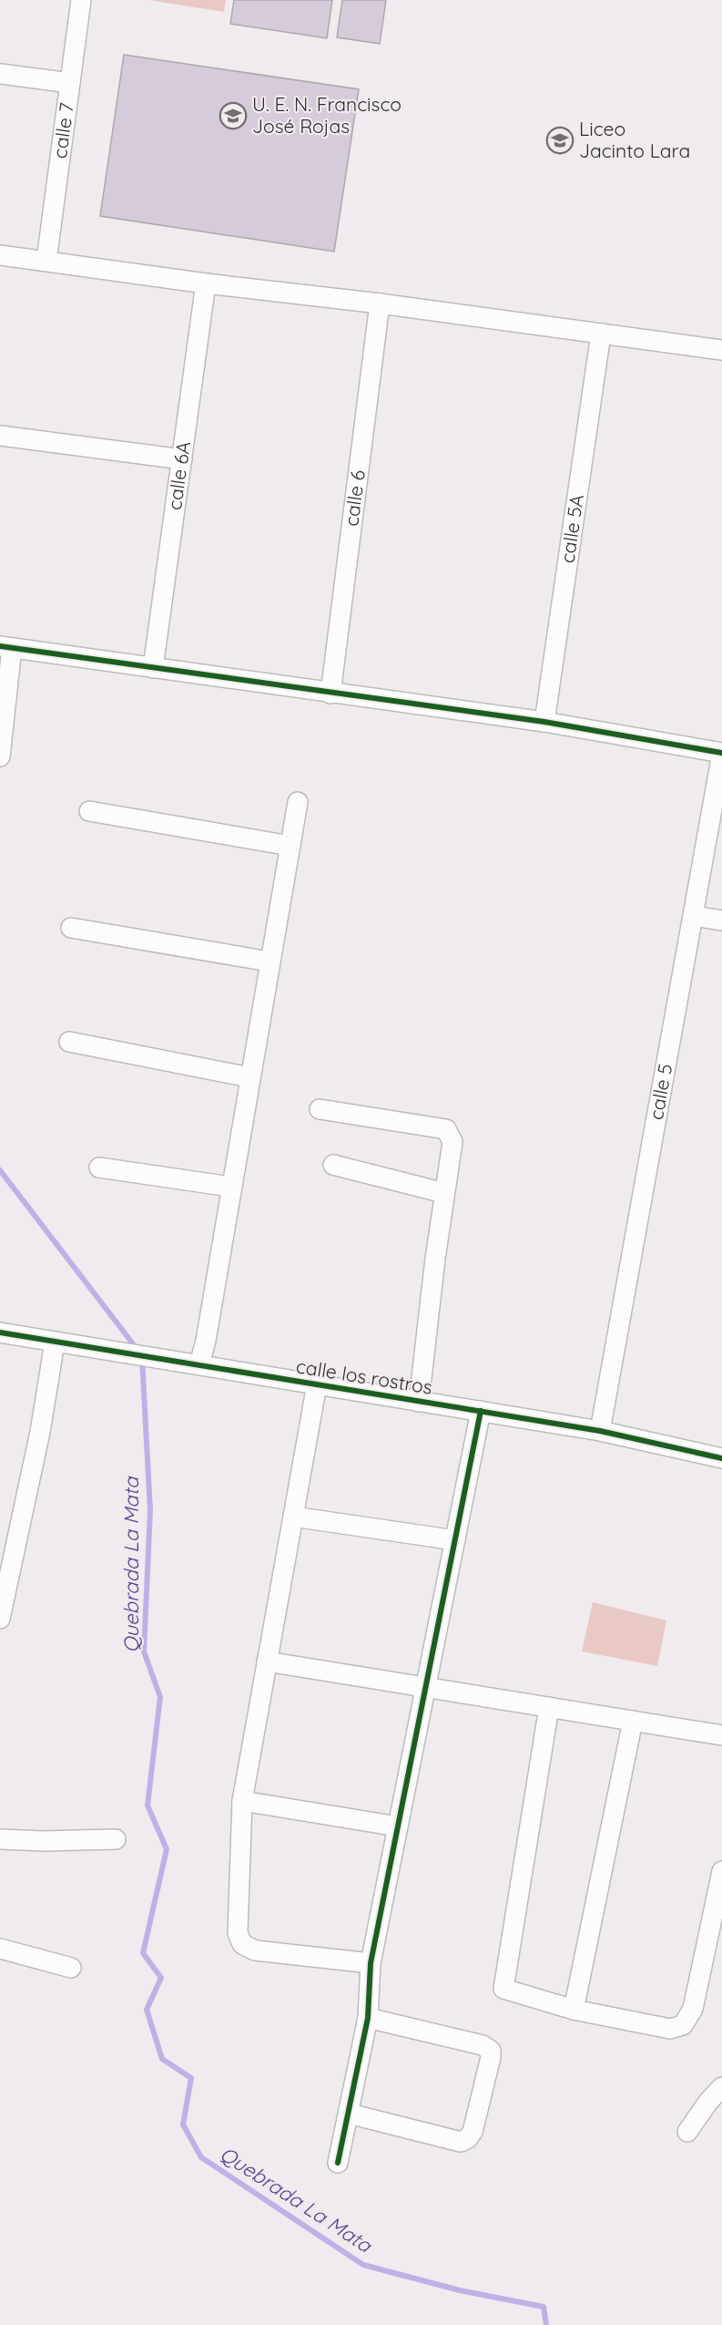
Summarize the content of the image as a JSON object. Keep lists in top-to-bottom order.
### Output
{
  "streets": {
    "street": [
      "calle 7",
      "calle 6A",
      "calle 6",
      "calle 5A",
      "calle 5",
      "calle los rostros"
    ]
  },
  "crossings": [
    ["calle 5", "calle los rostros"]
  ],
  "water": ["Quebrada La Mata"],
  "places": {
    "school or university": ["U. E. N. Francisco José Rojas", "Liceo Jacinto Lara"]
  }
}
